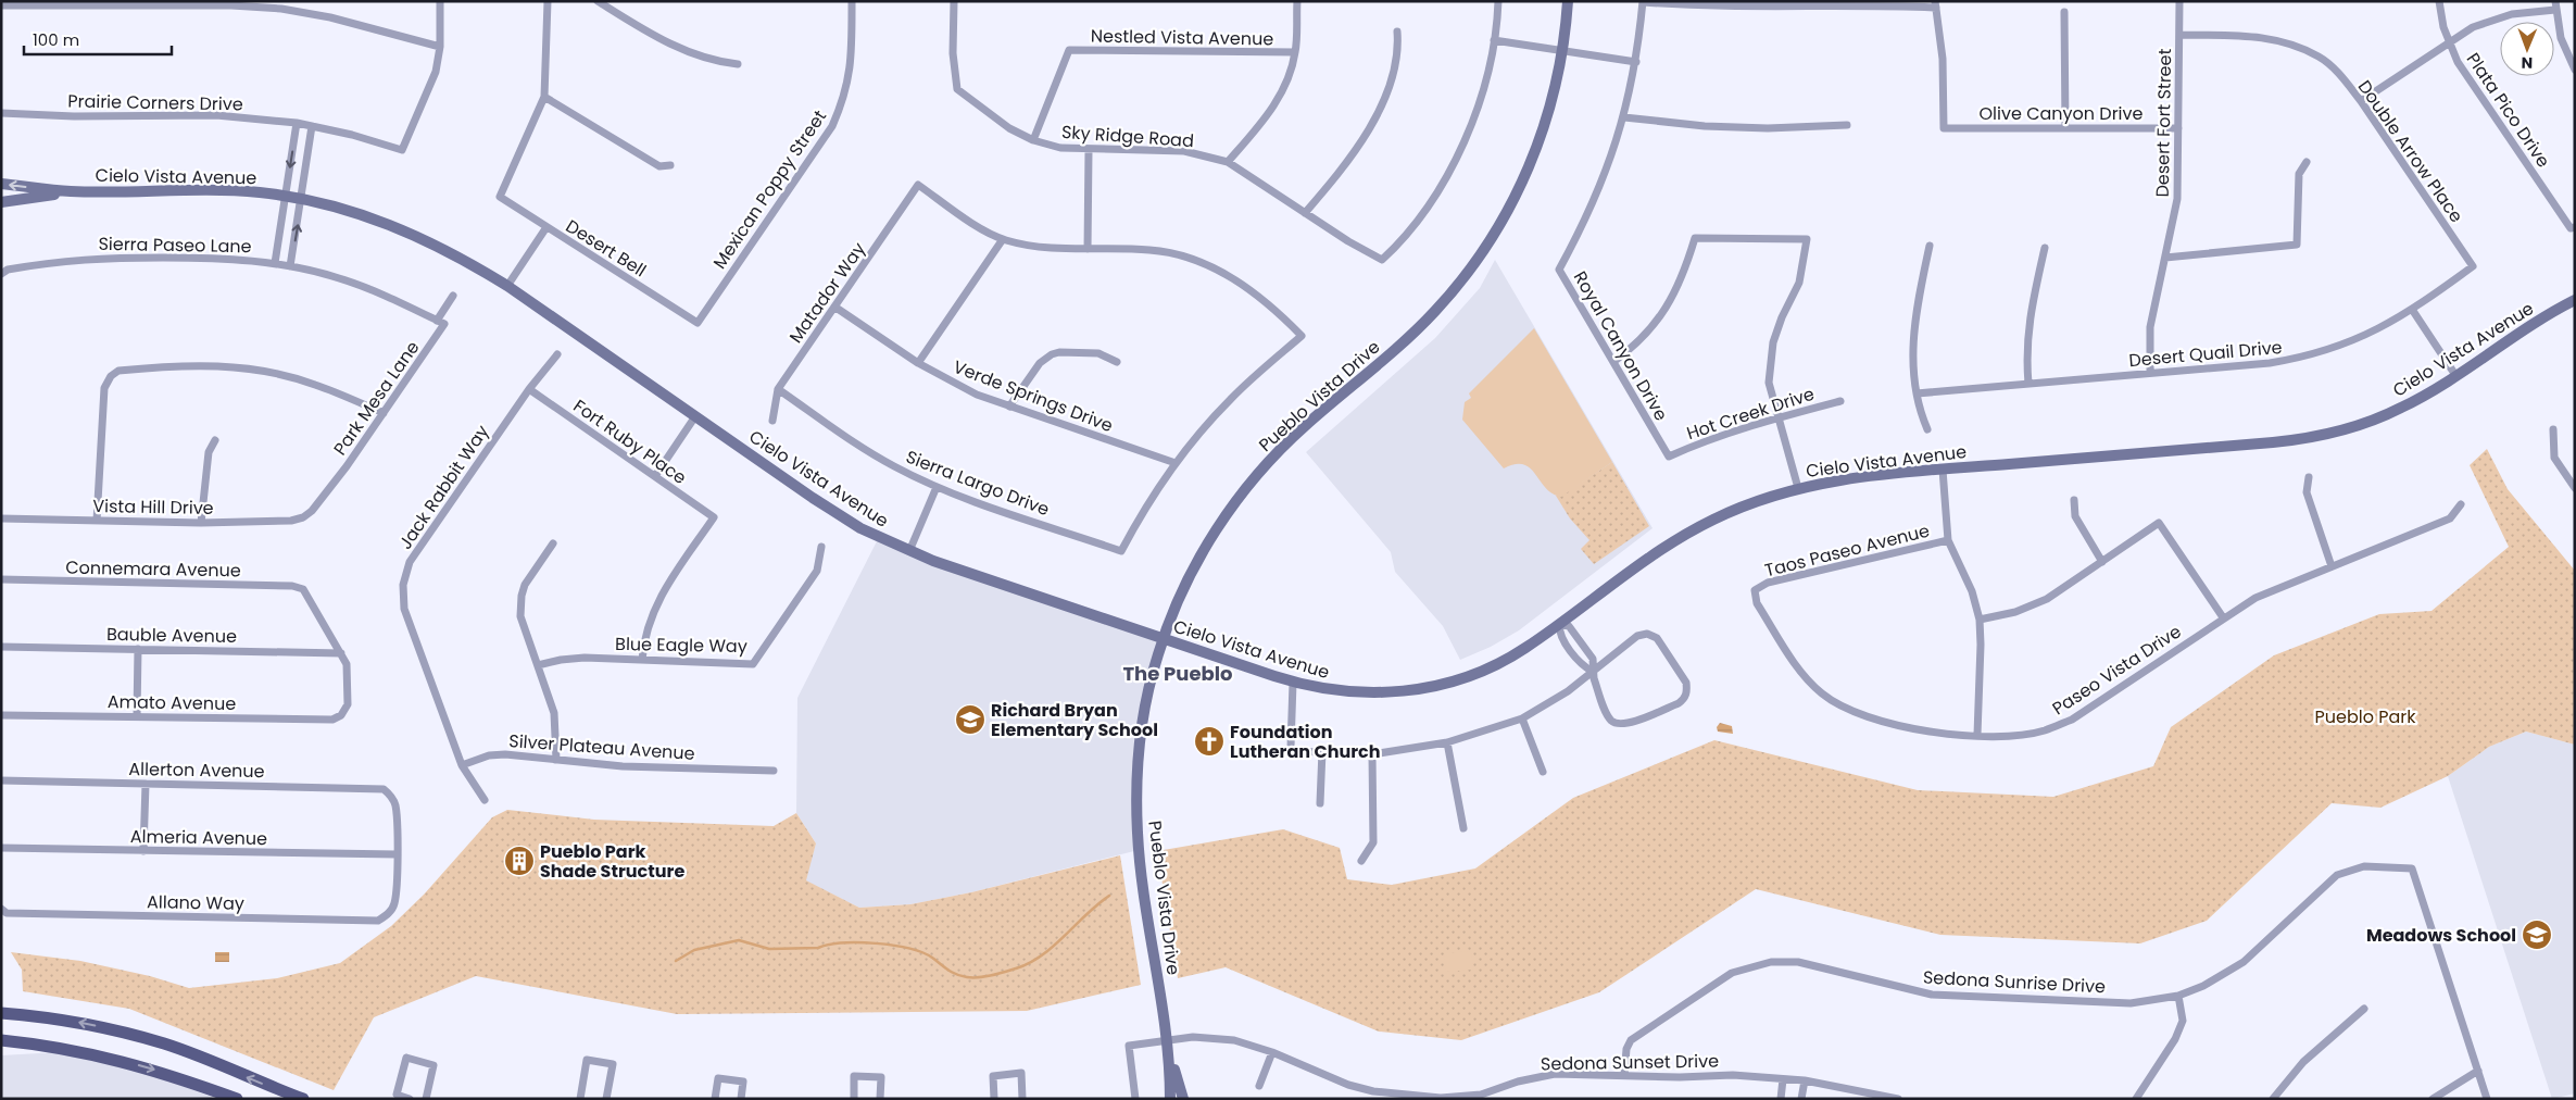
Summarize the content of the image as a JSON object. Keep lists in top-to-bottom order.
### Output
{
  "streets": {
    "street": [
      "Nestled Vista Avenue",
      "Prairie Corners Drive",
      "Plata Pico Drive",
      "Olive Canyon Drive",
      "Desert Fort Street",
      "Sky Ridge Road",
      "Double Arrow Place",
      "Cielo Vista Avenue",
      "Mexican Poppy Street",
      "Sierra Paseo Lane",
      "Desert Bell",
      "Matador Way",
      "Royal Canyon Drive",
      "Desert Quail Drive",
      "Verde Springs Drive",
      "Pueblo Vista Drive",
      "Park Mesa Lane",
      "Hot Creek Drive",
      "Fort Ruby Place",
      "Sierra Largo Drive",
      "Jack Rabbit Way",
      "Vista Hill Drive",
      "Taos Paseo Avenue",
      "Connemara Avenue",
      "Bauble Avenue",
      "Blue Eagle Way",
      "Paseo Vista Drive",
      "Amato Avenue",
      "Silver Plateau Avenue",
      "Allerton Avenue",
      "Almeria Avenue",
      "Allano Way",
      "Sedona Sunrise Drive",
      "Sedona Sunset Drive"
    ]
  },
  "crossings": [
    ["Nestled Vista Avenue", "Sky Ridge Road"],
    ["Olive Canyon Drive", "Desert Fort Street"],
    ["Desert Fort Street", "Double Arrow Place"],
    ["Desert Fort Street", "Desert Quail Drive"],
    ["Double Arrow Place", "Desert Quail Drive"],
    ["Cielo Vista Avenue", "Pueblo Vista Drive"],
    ["Mexican Poppy Street", "Desert Bell"],
    ["Sierra Paseo Lane", "Park Mesa Lane"],
    ["Matador Way", "Verde Springs Drive"],
    ["Matador Way", "Sierra Largo Drive"],
    ["Royal Canyon Drive", "Hot Creek Drive"],
    ["Verde Springs Drive", "Sierra Largo Drive"],
    ["Pueblo Vista Drive", "Sedona Sunset Drive"],
    ["Park Mesa Lane", "Vista Hill Drive"],
    ["Fort Ruby Place", "Jack Rabbit Way"],
    ["Fort Ruby Place", "Blue Eagle Way"],
    ["Jack Rabbit Way", "Silver Plateau Avenue"],
    ["Taos Paseo Avenue", "Paseo Vista Drive"],
    ["Connemara Avenue", "Bauble Avenue"],
    ["Connemara Avenue", "Amato Avenue"],
    ["Bauble Avenue", "Amato Avenue"],
    ["Allerton Avenue", "Almeria Avenue"],
    ["Allerton Avenue", "Allano Way"],
    ["Almeria Avenue", "Allano Way"],
    ["Sedona Sunrise Drive", "Sedona Sunset Drive"]
  ],
  "districts": ["The Pueblo"],
  "parks": ["Pueblo Park"],
  "places": {
    "school or university": ["Richard Bryan Elementary School", "Meadows School"],
    "church": ["Foundation Lutheran Church"],
    "building": ["Pueblo Park Shade Structure"]
  },
  "scale_bar": "100 m",
  "north": "bottom"
}
